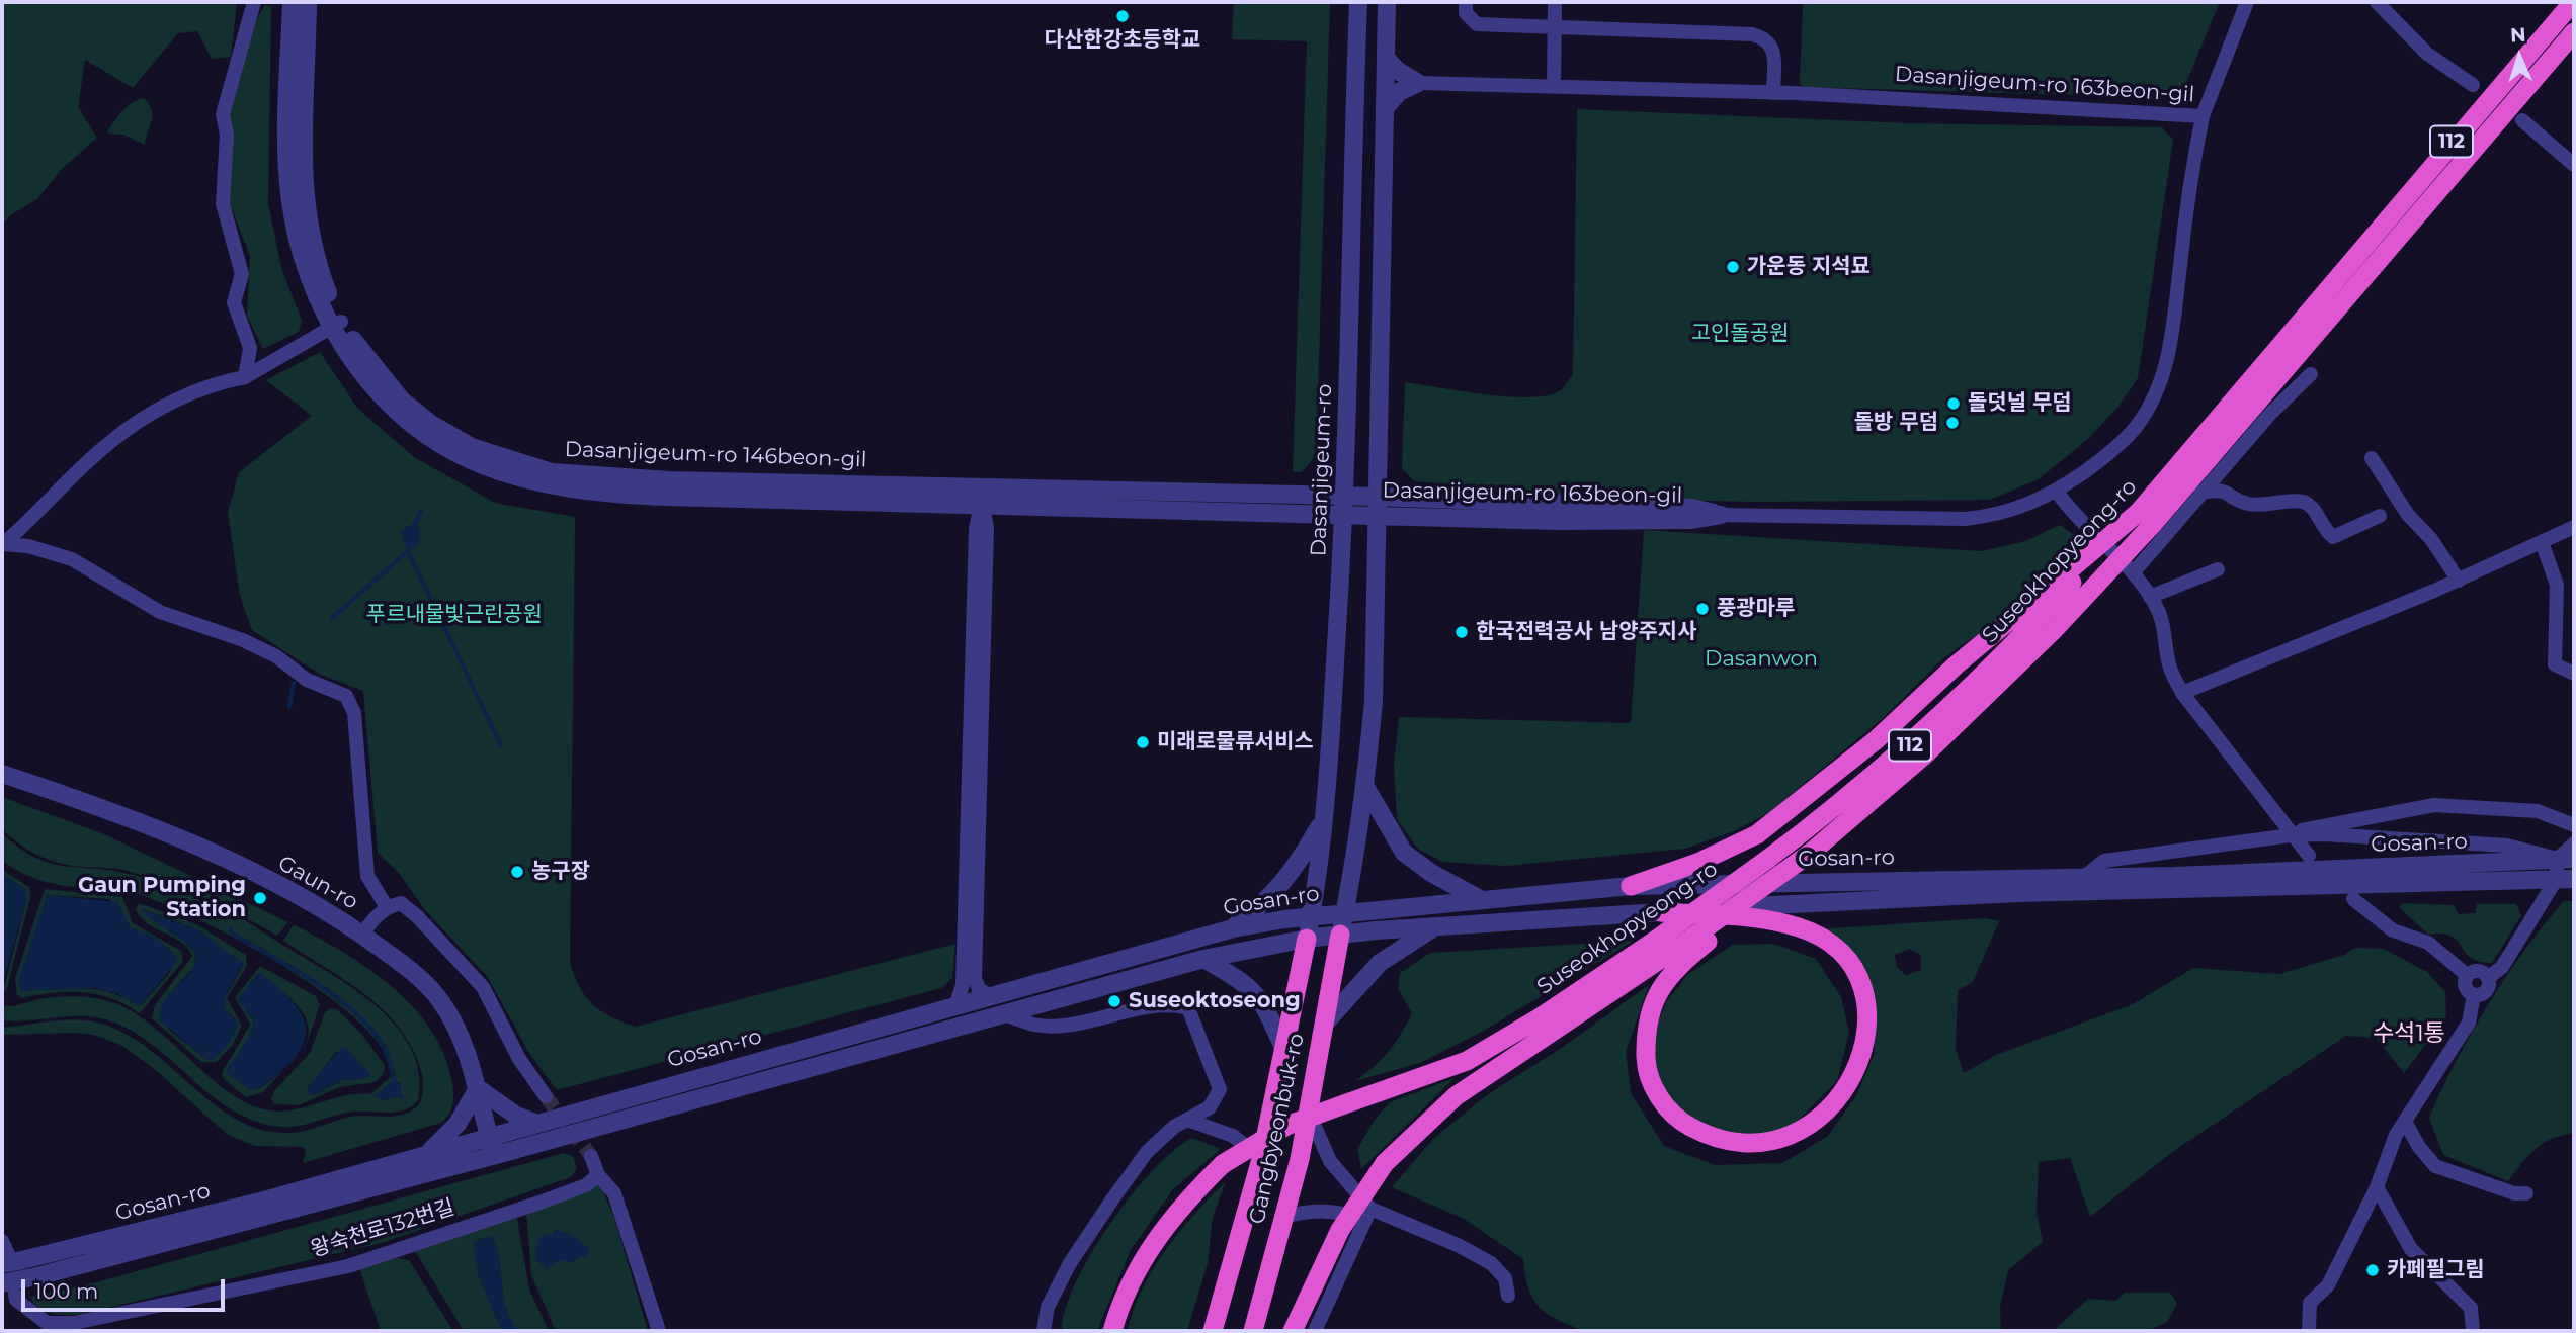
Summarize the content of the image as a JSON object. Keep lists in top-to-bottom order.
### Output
{
  "streets": {
    "highway": ["112", "Suseokhopyeong-ro", "Gangbyeonbuk-ro"],
    "street": [
      "Dasanjigeum-ro 163beon-gil",
      "Dasanjigeum-ro 146beon-gil",
      "Dasanjigeum-ro",
      "Gosan-ro",
      "Gaun-ro",
      "왕숙천로132번길"
    ]
  },
  "crossings": [
    ["Dasanjigeum-ro 163beon-gil", "Dasanjigeum-ro 146beon-gil"],
    ["Dasanjigeum-ro 163beon-gil", "Dasanjigeum-ro"],
    ["Dasanjigeum-ro 146beon-gil", "Dasanjigeum-ro"],
    ["Dasanjigeum-ro", "Gosan-ro"],
    ["Dasanjigeum-ro", "Gangbyeonbuk-ro"],
    ["Gosan-ro", "Gaun-ro"],
    ["Gosan-ro", "Gangbyeonbuk-ro"],
    ["Gosan-ro", "왕숙천로132번길"]
  ],
  "districts": ["수석1통"],
  "parks": ["고인돌공원", "푸르내물빛근린공원", "Dasanwon"],
  "places": [
    "다산한강초등학교",
    "가운동 지석묘",
    "돌덧널 무덤",
    "돌방 무덤",
    "풍광마루",
    "한국전력공사 남양주지사",
    "미래로물류서비스",
    "농구장",
    "Gaun Pumping Station",
    "Suseoktoseong",
    "카페필그림"
  ],
  "scale_bar": "100 m",
  "north": "top"
}
